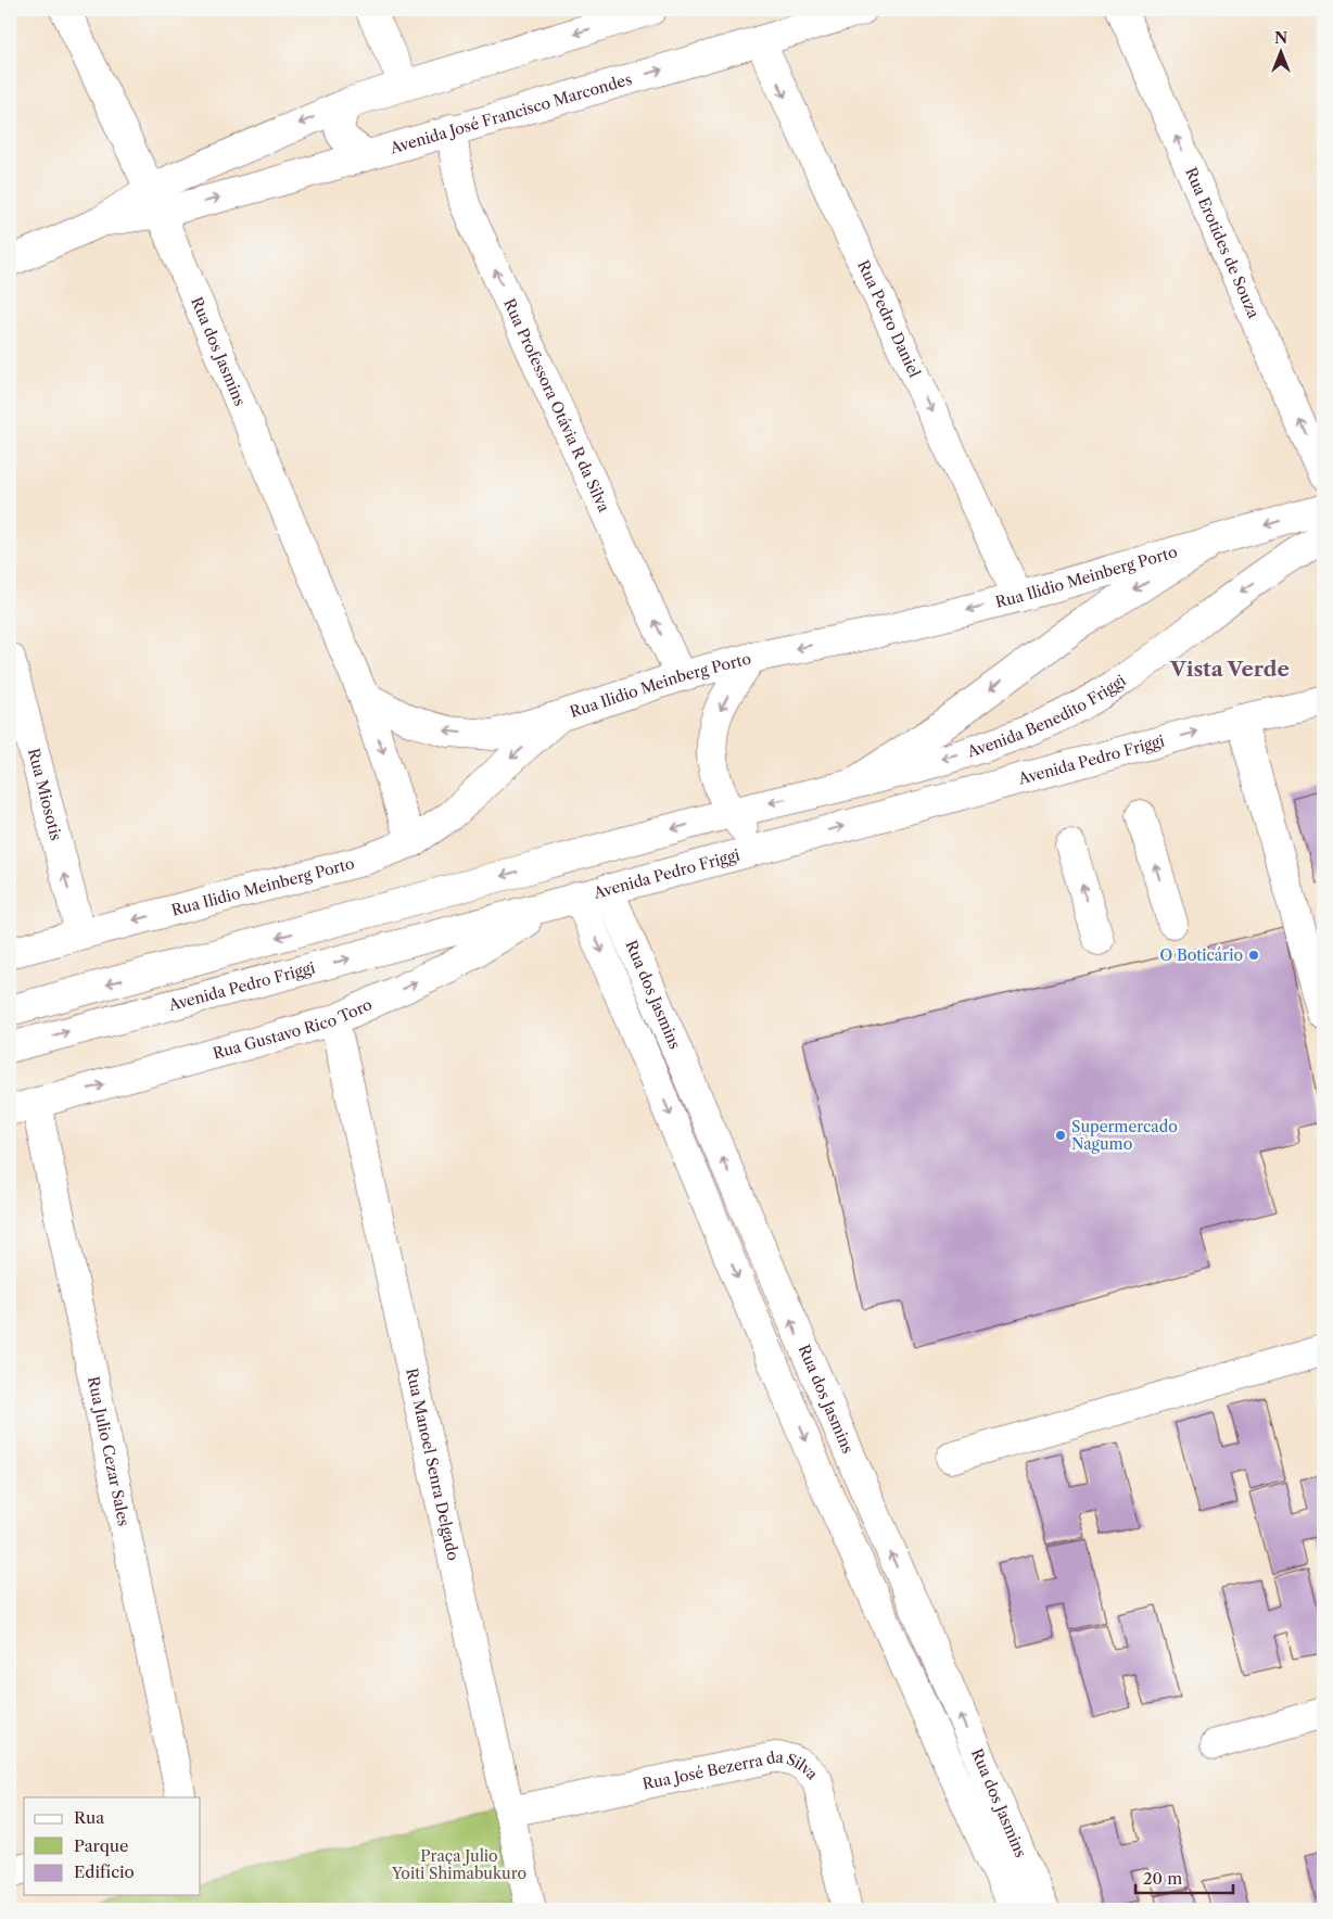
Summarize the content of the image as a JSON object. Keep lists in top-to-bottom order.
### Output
{
  "streets": {
    "street": [
      "Avenida José Francisco Marcondes",
      "Rua Erotides de Souza",
      "Rua Pedro Daniel",
      "Rua dos Jasmins",
      "Rua Professora Otávia R da Silva",
      "Rua Ilidio Meinberg Porto",
      "Avenida Benedito Friggi",
      "Avenida Pedro Friggi",
      "Rua Miosotis",
      "Rua Gustavo Rico Toro",
      "Rua Julio Cezar Sales",
      "Rua Manoel Senra Delgado",
      "Rua José Bezerra da Silva"
    ]
  },
  "crossings": [
    ["Avenida José Francisco Marcondes", "Rua Pedro Daniel"],
    ["Avenida José Francisco Marcondes", "Rua dos Jasmins"],
    ["Avenida José Francisco Marcondes", "Rua Professora Otávia R da Silva"],
    ["Rua Pedro Daniel", "Rua Ilidio Meinberg Porto"],
    ["Rua dos Jasmins", "Rua Ilidio Meinberg Porto"],
    ["Rua dos Jasmins", "Avenida Pedro Friggi"],
    ["Rua dos Jasmins", "Rua Gustavo Rico Toro"],
    ["Rua Professora Otávia R da Silva", "Rua Ilidio Meinberg Porto"],
    ["Rua Ilidio Meinberg Porto", "Rua Miosotis"],
    ["Avenida Pedro Friggi", "Rua Gustavo Rico Toro"],
    ["Rua Gustavo Rico Toro", "Rua Julio Cezar Sales"],
    ["Rua Gustavo Rico Toro", "Rua Manoel Senra Delgado"],
    ["Rua Manoel Senra Delgado", "Rua José Bezerra da Silva"]
  ],
  "one_way": [
    "Rua Erotides de Souza",
    "Rua Pedro Daniel",
    "Rua Professora Otávia R da Silva",
    "Rua Miosotis"
  ],
  "districts": ["Vista Verde"],
  "parks": ["Praça Julio Yoiti Shimabukuro"],
  "places": ["O Boticário", "Supermercado Nagumo"],
  "legend": ["Rua", "Parque", "Edifício"],
  "scale_bar": "20 m",
  "north": "top"
}
